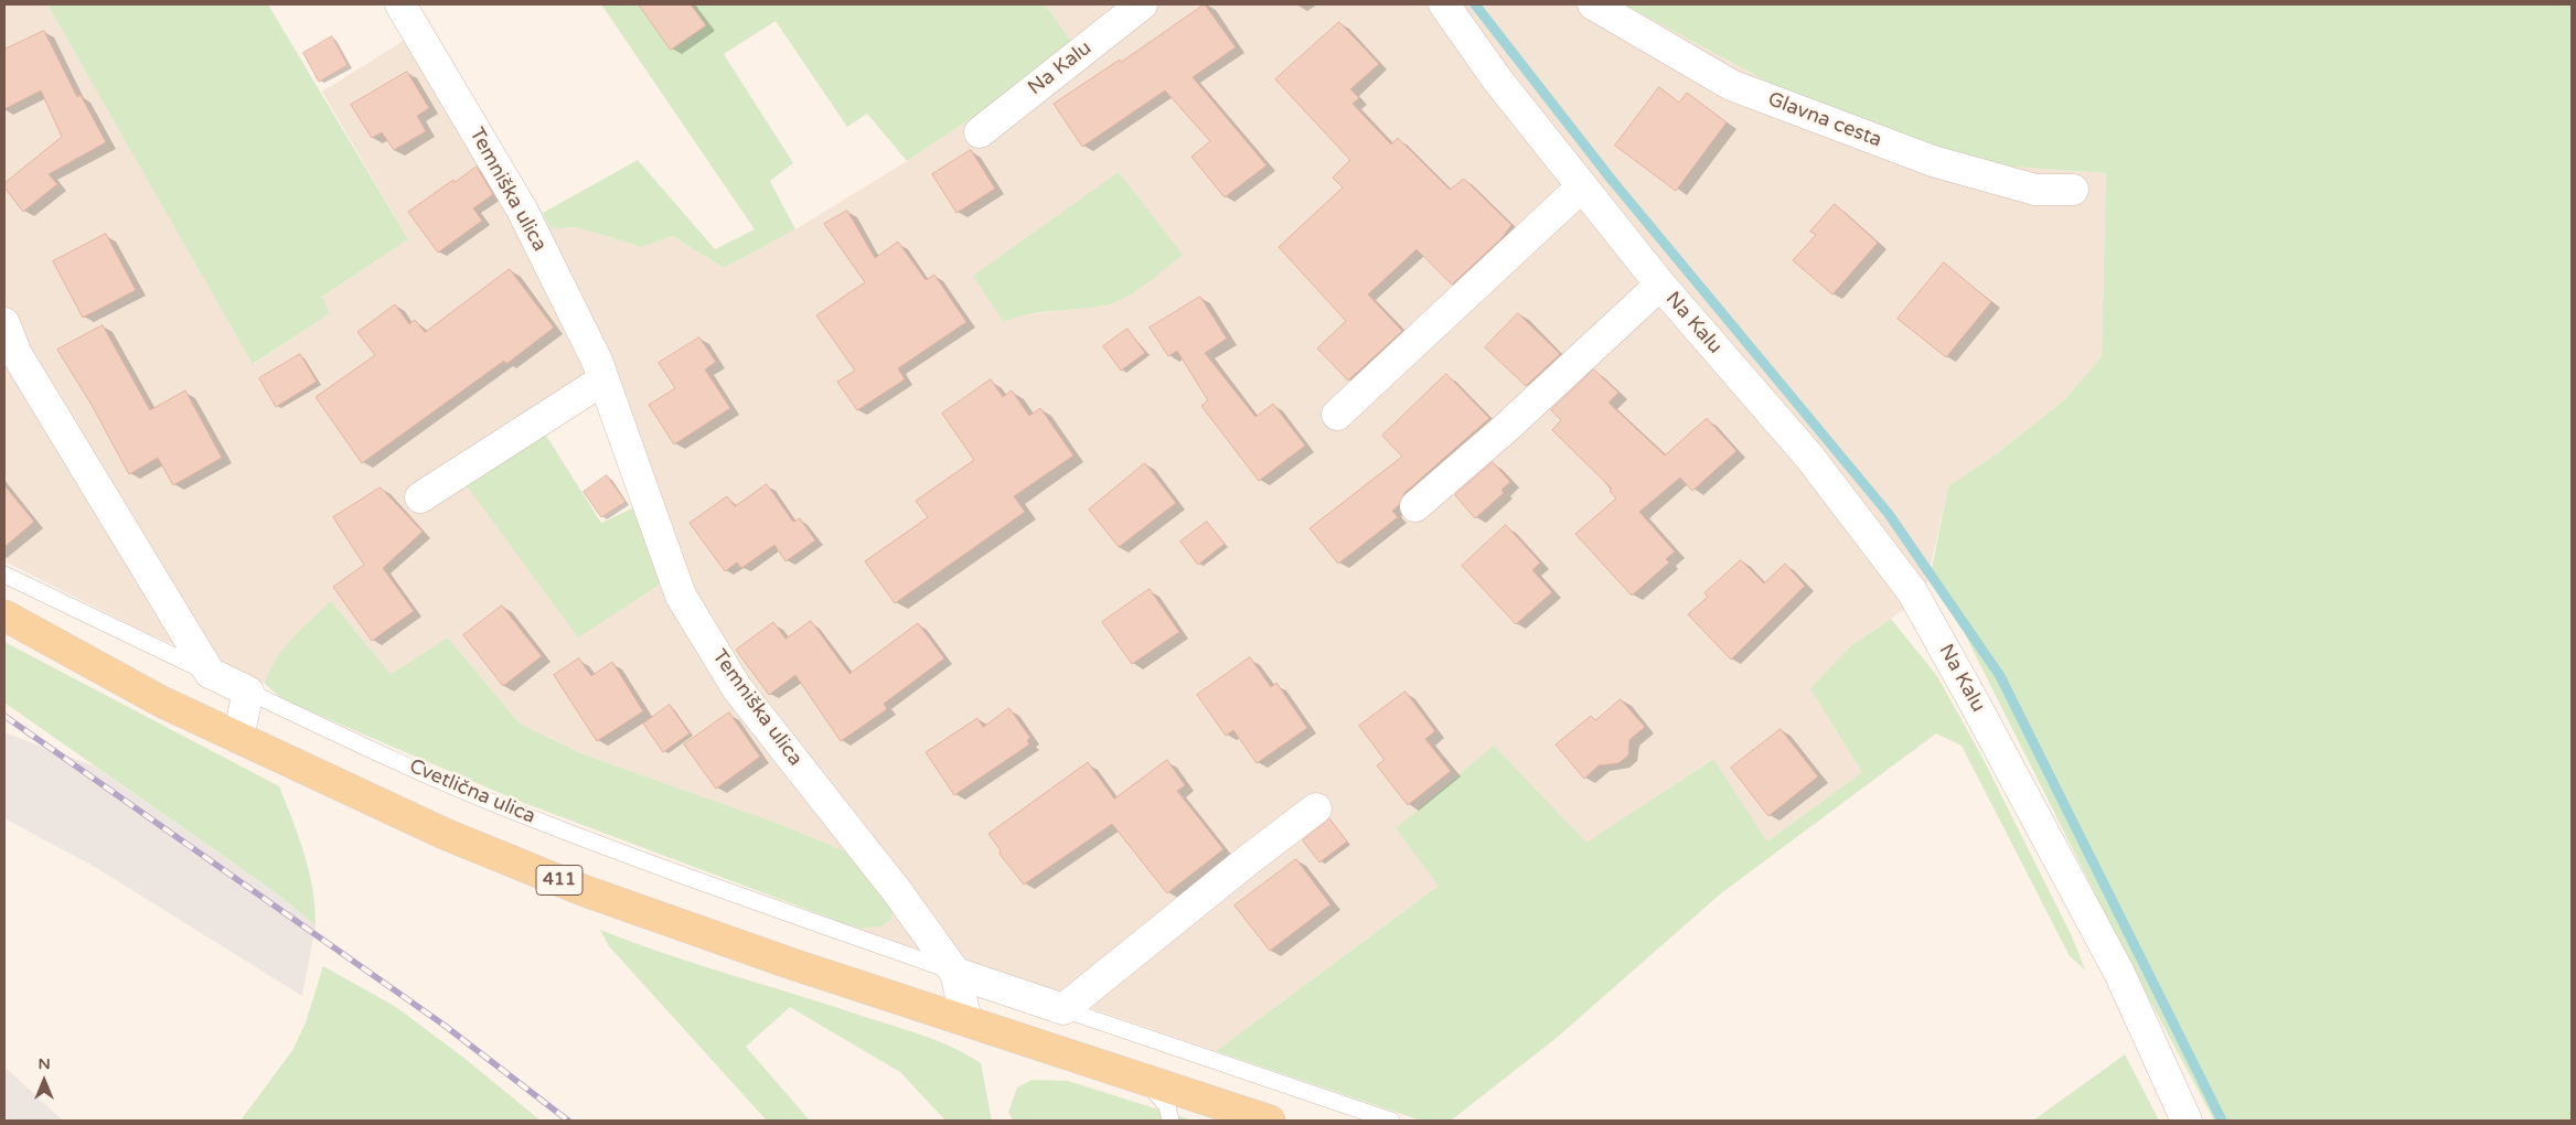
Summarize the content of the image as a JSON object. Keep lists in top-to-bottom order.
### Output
{
  "streets": {
    "main road": ["411"],
    "street": [
      "Na Kalu",
      "Glavna cesta",
      "Temniška ulica",
      "Cvetlična ulica"
    ]
  },
  "crossings": [
    ["Temniška ulica", "Cvetlična ulica"]
  ],
  "north": "top"
}
